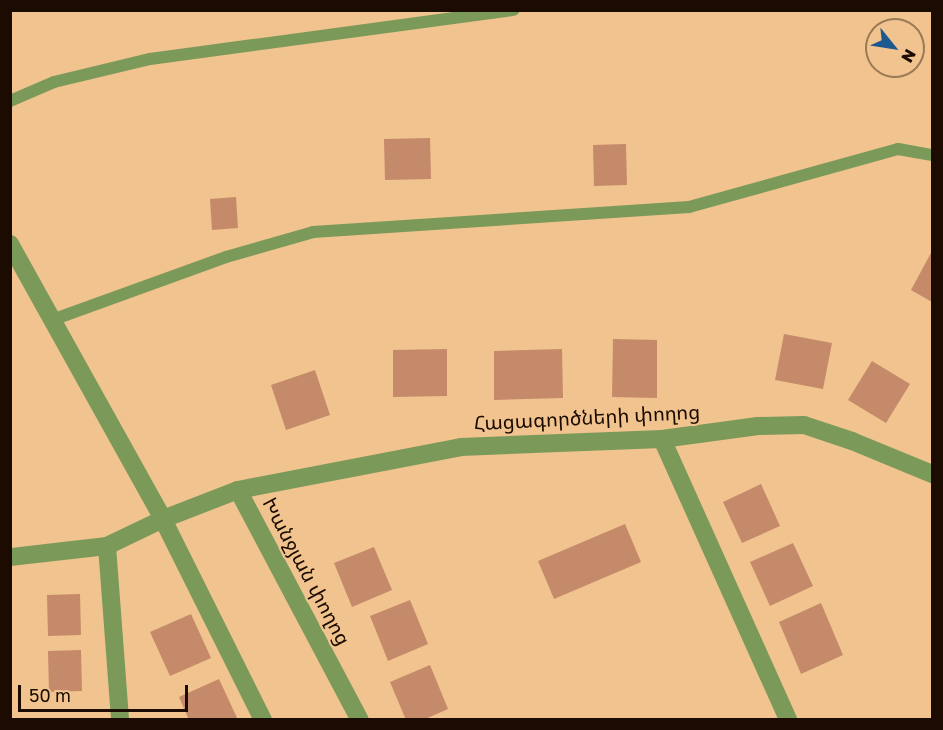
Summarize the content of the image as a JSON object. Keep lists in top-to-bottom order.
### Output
{
  "streets": {
    "street": ["Հացագործների փողոց", "Խանջյան փողոց"]
  },
  "crossings": [
    ["Հացագործների փողոց", "Խանջյան փողոց"]
  ],
  "scale_bar": "50 m",
  "north": "bottom right"
}
